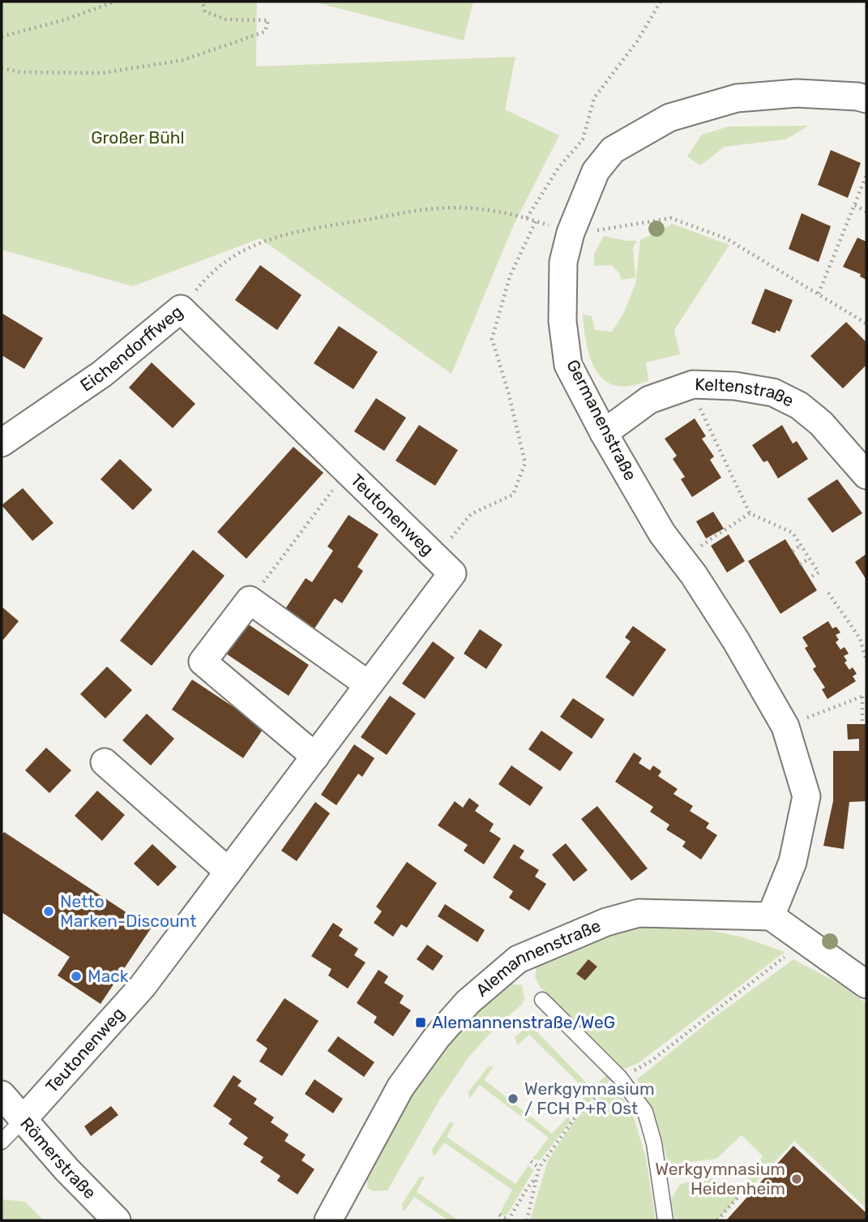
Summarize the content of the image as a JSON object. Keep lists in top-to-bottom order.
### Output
{
  "streets": {
    "street": [
      "Eichendorffweg",
      "Keltenstraße",
      "Germanenstraße",
      "Teutonenweg",
      "Alemannenstraße",
      "Römerstraße"
    ]
  },
  "crossings": [
    ["Eichendorffweg", "Teutonenweg"],
    ["Keltenstraße", "Germanenstraße"],
    ["Germanenstraße", "Alemannenstraße"],
    ["Teutonenweg", "Römerstraße"]
  ],
  "parks": ["Großer Bühl"],
  "places": {
    "other": [
      "Netto Marken-Discount",
      "Mack",
      "Werkgymnasium / FCH P+R Ost",
      "Werkgymnasium Heidenheim"
    ],
    "transit": ["Alemannenstraße/WeG"]
  }
}
